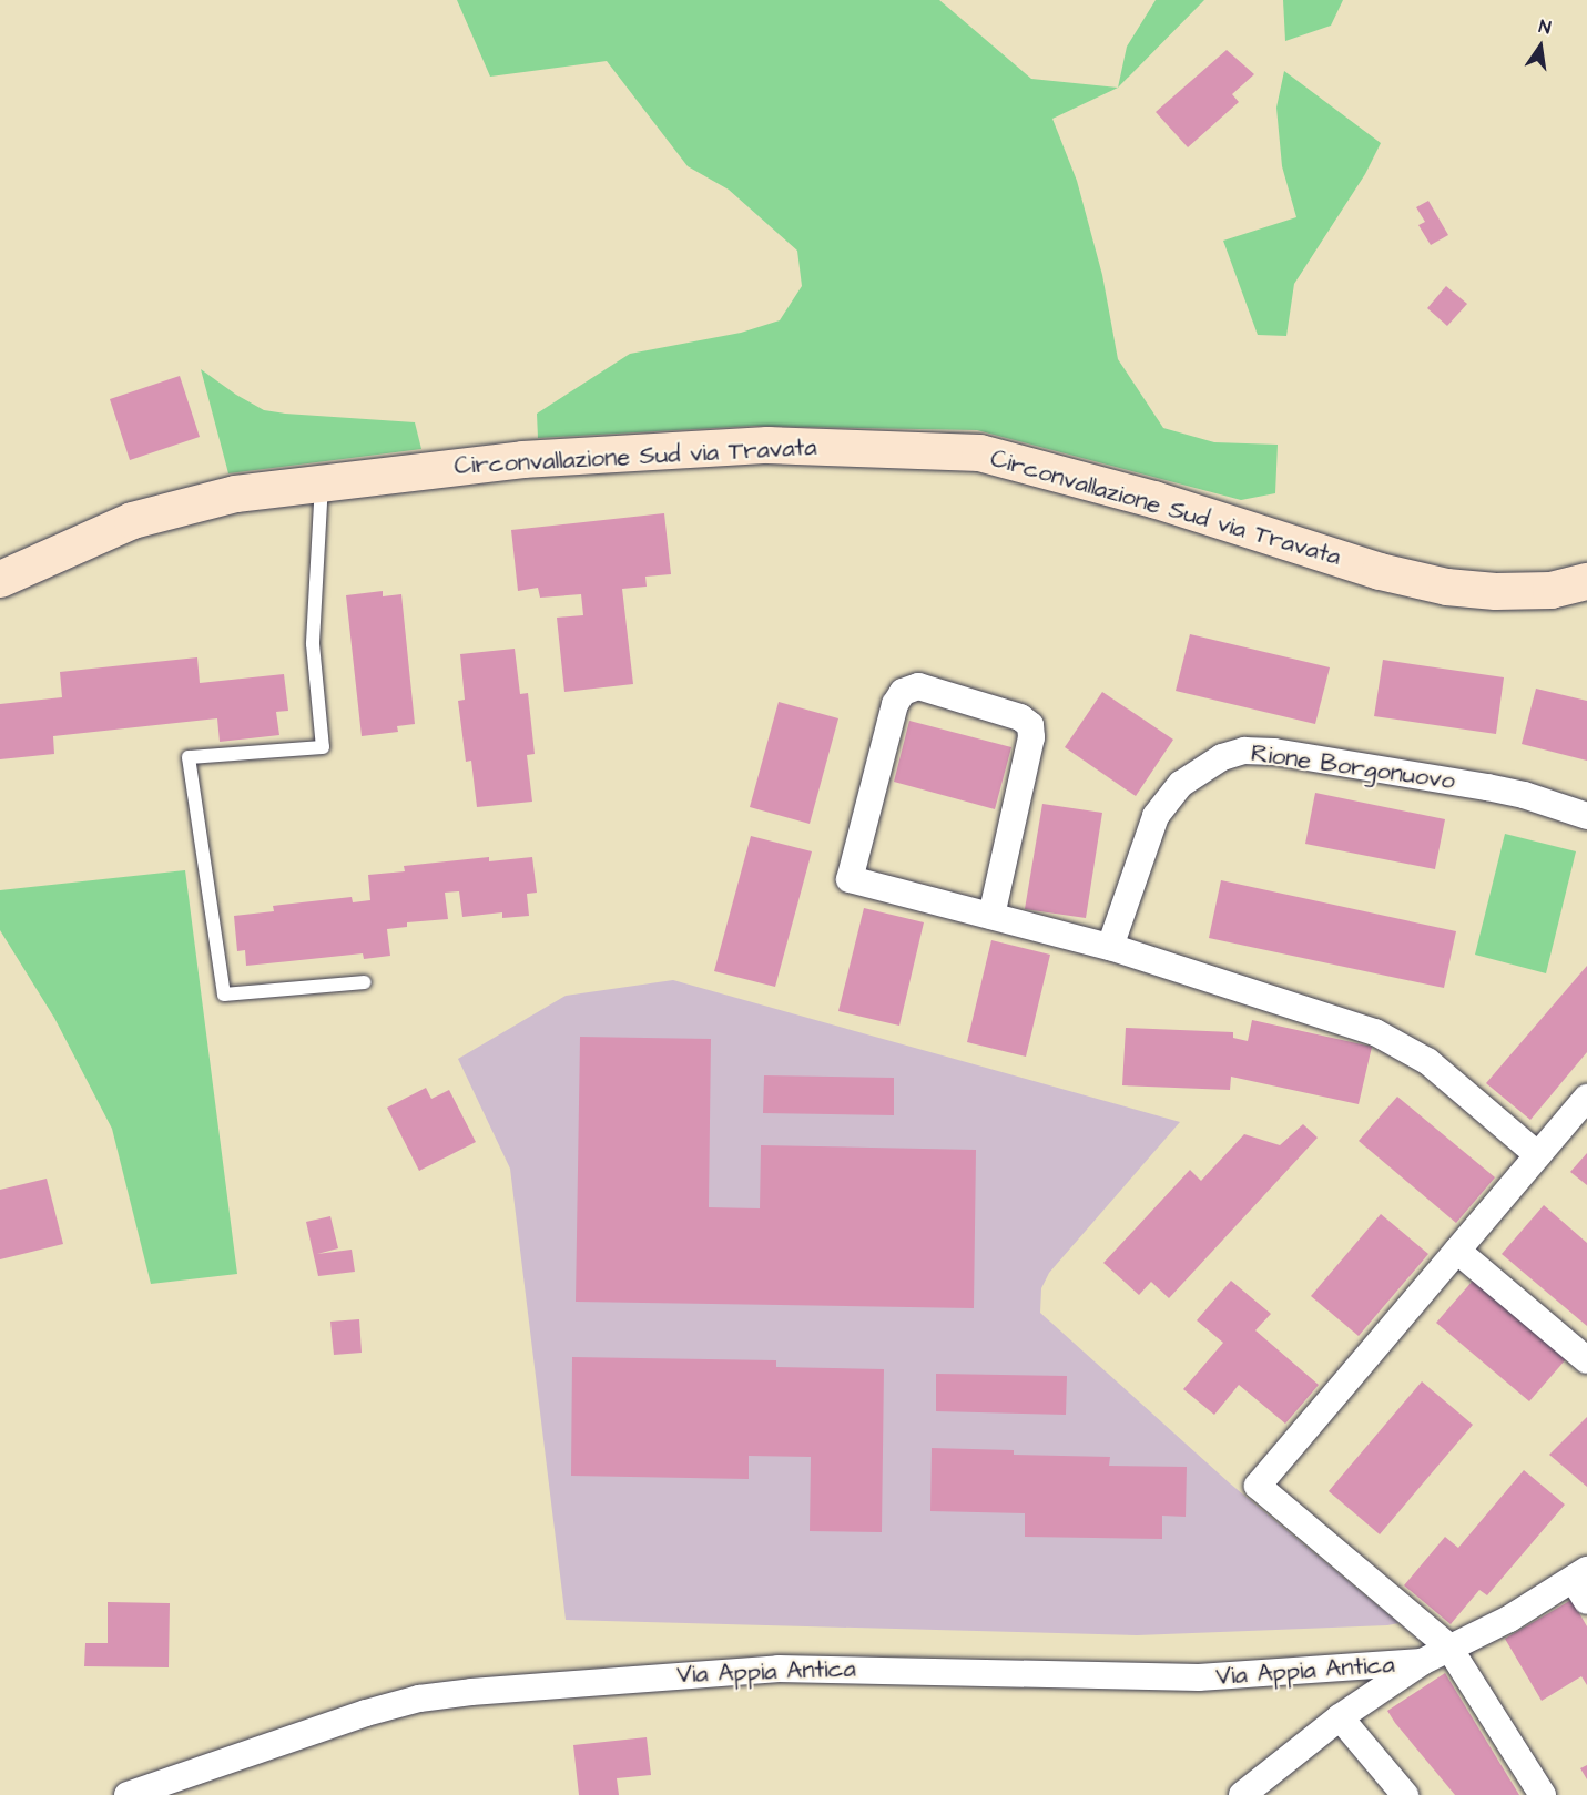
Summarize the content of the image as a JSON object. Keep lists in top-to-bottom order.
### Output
{
  "streets": {
    "street": ["Circonvallazione Sud via Travata", "Rione Borgonuovo", "Via Appia Antica"]
  },
  "north": "top"
}
